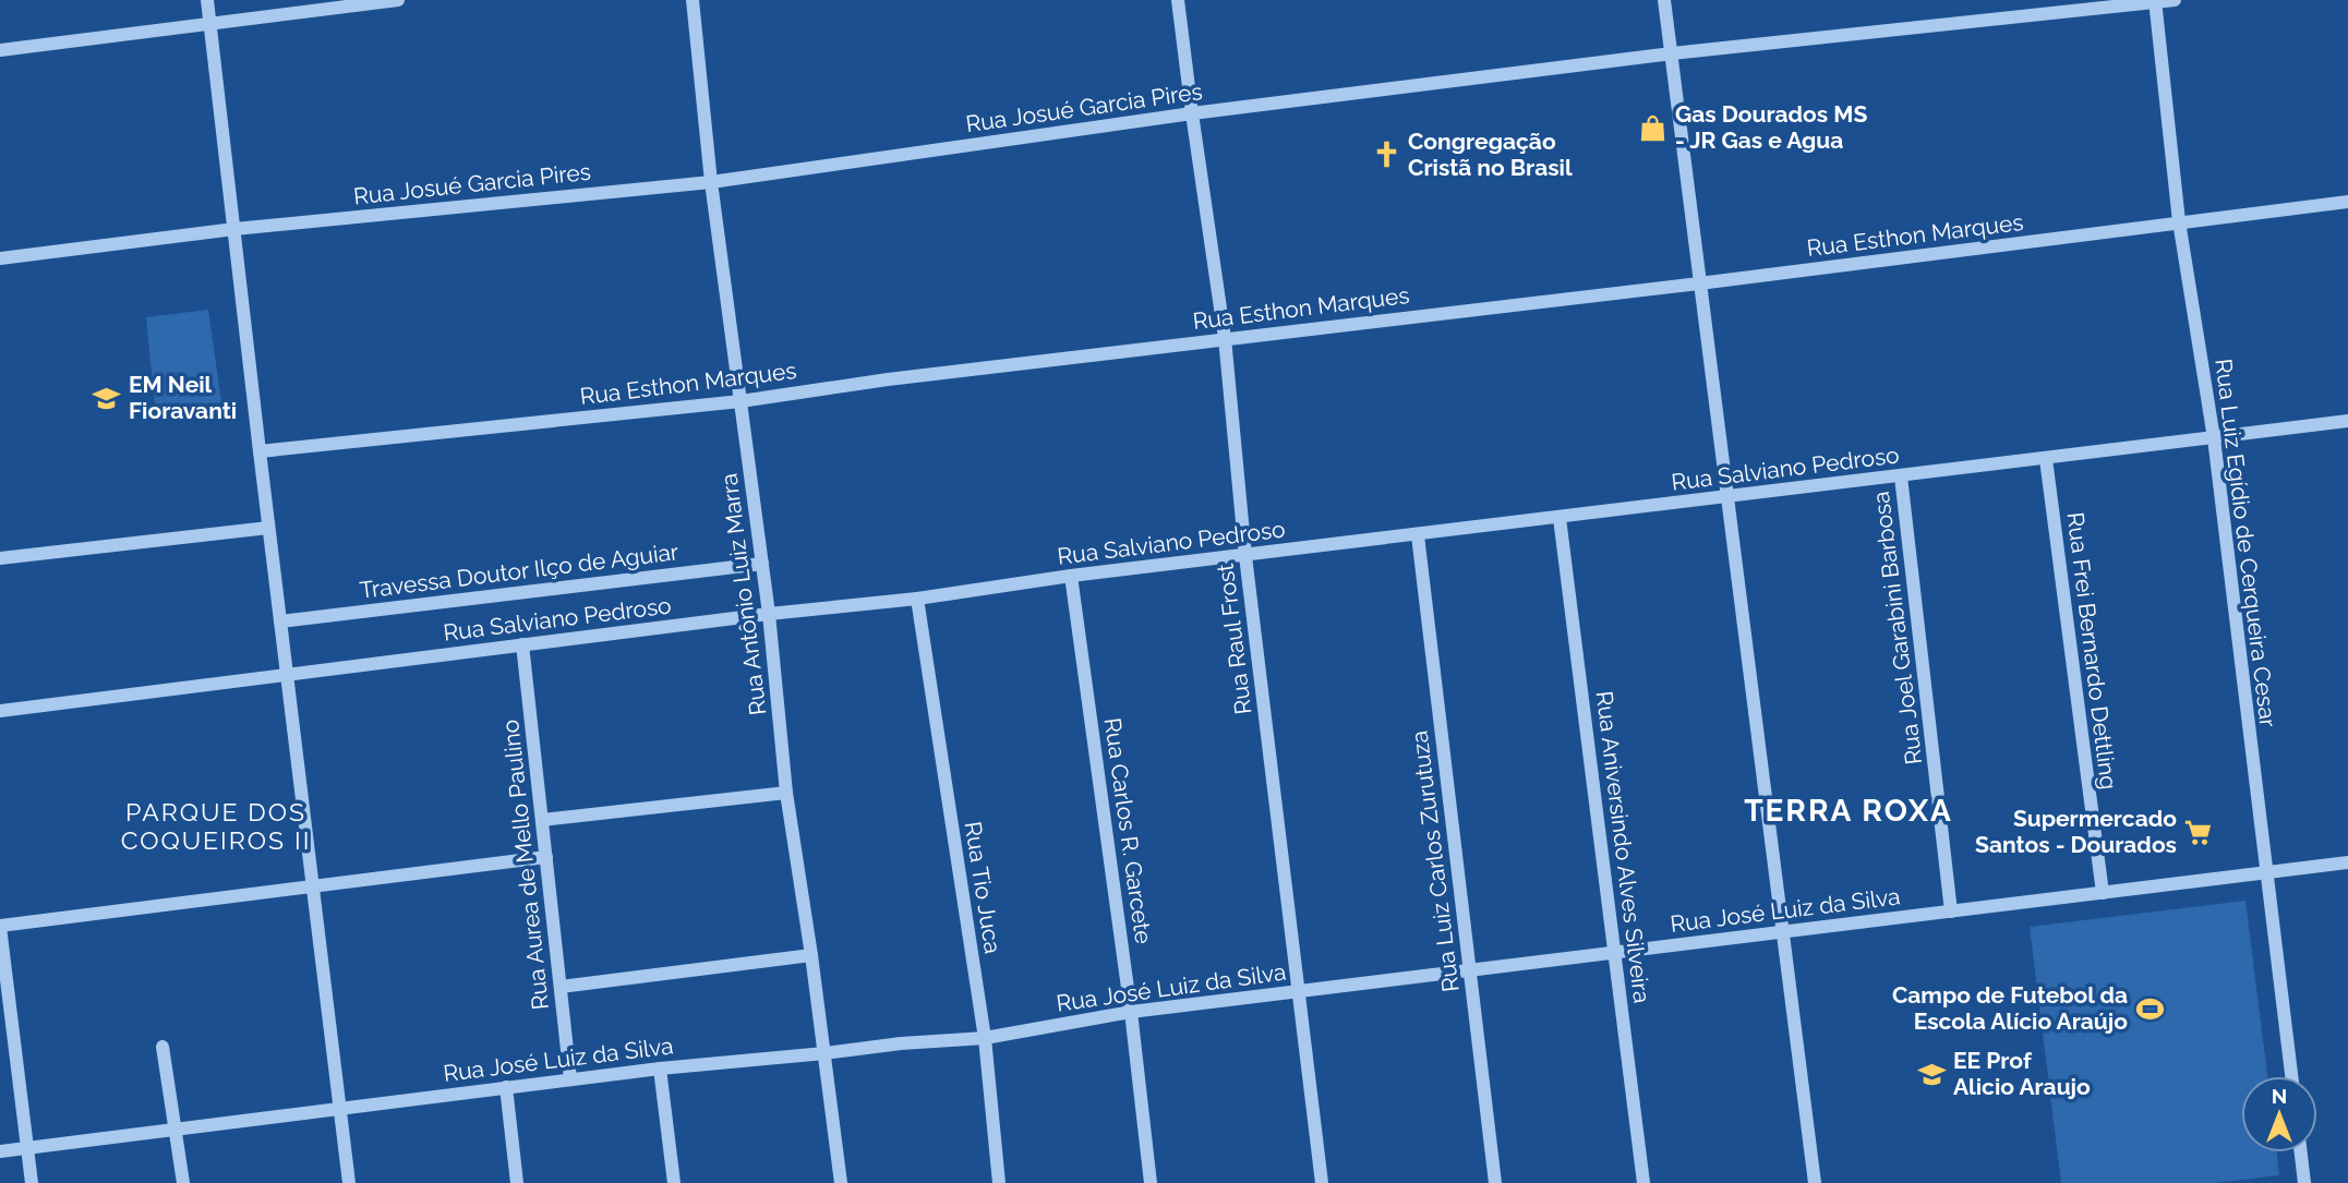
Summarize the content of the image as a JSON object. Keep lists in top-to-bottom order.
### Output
{
  "streets": {
    "street": [
      "Rua Josué Garcia Pires",
      "Rua Esthon Marques",
      "Rua Salviano Pedroso",
      "Rua Luiz Egídio de Cerqueira Cesar",
      "Travessa Doutor Ilço de Aguiar",
      "Rua Antônio Luiz Marra",
      "Rua Joel Garabini Barbosa",
      "Rua Raul Frost",
      "Rua Frei Bernardo Dettling",
      "Rua Carlos R. Garcete",
      "Rua Aniversindo Alves Silveira",
      "Rua Luiz Carlos Zurutuza",
      "Rua Aurea de Mello Paulino",
      "Rua Tio Juca",
      "Rua José Luiz da Silva"
    ]
  },
  "crossings": [
    ["Rua Josué Garcia Pires", "Rua Luiz Egídio de Cerqueira Cesar"],
    ["Rua Josué Garcia Pires", "Rua Antônio Luiz Marra"],
    ["Rua Josué Garcia Pires", "Rua Raul Frost"],
    ["Rua Esthon Marques", "Rua Luiz Egídio de Cerqueira Cesar"],
    ["Rua Esthon Marques", "Rua Antônio Luiz Marra"],
    ["Rua Esthon Marques", "Rua Raul Frost"],
    ["Rua Salviano Pedroso", "Rua Luiz Egídio de Cerqueira Cesar"],
    ["Rua Salviano Pedroso", "Rua Antônio Luiz Marra"],
    ["Rua Salviano Pedroso", "Rua Joel Garabini Barbosa"],
    ["Rua Salviano Pedroso", "Rua Raul Frost"],
    ["Rua Salviano Pedroso", "Rua Frei Bernardo Dettling"],
    ["Rua Salviano Pedroso", "Rua Carlos R. Garcete"],
    ["Rua Salviano Pedroso", "Rua Aniversindo Alves Silveira"],
    ["Rua Salviano Pedroso", "Rua Luiz Carlos Zurutuza"],
    ["Rua Salviano Pedroso", "Rua Aurea de Mello Paulino"],
    ["Rua Salviano Pedroso", "Rua Tio Juca"],
    ["Rua Luiz Egídio de Cerqueira Cesar", "Rua José Luiz da Silva"],
    ["Travessa Doutor Ilço de Aguiar", "Rua Antônio Luiz Marra"],
    ["Rua Antônio Luiz Marra", "Rua José Luiz da Silva"],
    ["Rua Joel Garabini Barbosa", "Rua José Luiz da Silva"],
    ["Rua Raul Frost", "Rua José Luiz da Silva"],
    ["Rua Frei Bernardo Dettling", "Rua José Luiz da Silva"],
    ["Rua Carlos R. Garcete", "Rua José Luiz da Silva"],
    ["Rua Aniversindo Alves Silveira", "Rua José Luiz da Silva"],
    ["Rua Luiz Carlos Zurutuza", "Rua José Luiz da Silva"],
    ["Rua Aurea de Mello Paulino", "Rua José Luiz da Silva"],
    ["Rua Tio Juca", "Rua José Luiz da Silva"]
  ],
  "districts": ["TERRA ROXA", "PARQUE DOS COQUEIROS II"],
  "places": {
    "shop": ["Gas Dourados MS - JR Gas e Agua"],
    "church": ["Congregação Cristã no Brasil"],
    "school or university": ["EM Neil Fioravanti", "EE Prof Alicio Araujo"],
    "supermarket": ["Supermercado Santos - Dourados"],
    "sports": ["Campo de Futebol da Escola Alício Araújo"]
  },
  "north": "top"
}
